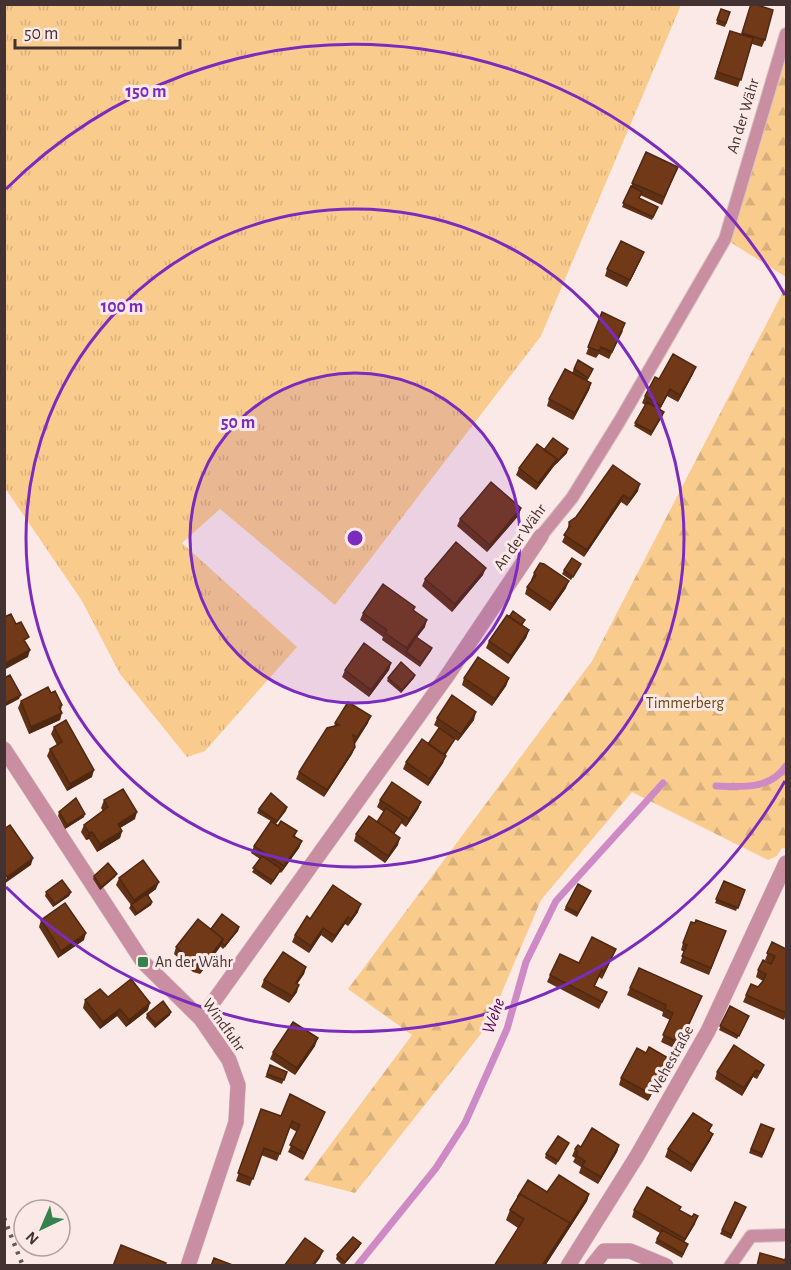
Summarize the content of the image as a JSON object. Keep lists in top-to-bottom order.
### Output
{
  "streets": {
    "street": ["An der Währ", "Windfuhr", "Wehestraße"]
  },
  "crossings": [
    ["An der Währ", "Windfuhr"]
  ],
  "water": ["Wehe"],
  "parks": ["Timmerberg"],
  "places": {
    "transit": ["An der Währ"]
  },
  "scale_bar": "50 m",
  "north": "bottom left",
  "rings": ["150 m", "100 m", "50 m"]
}
